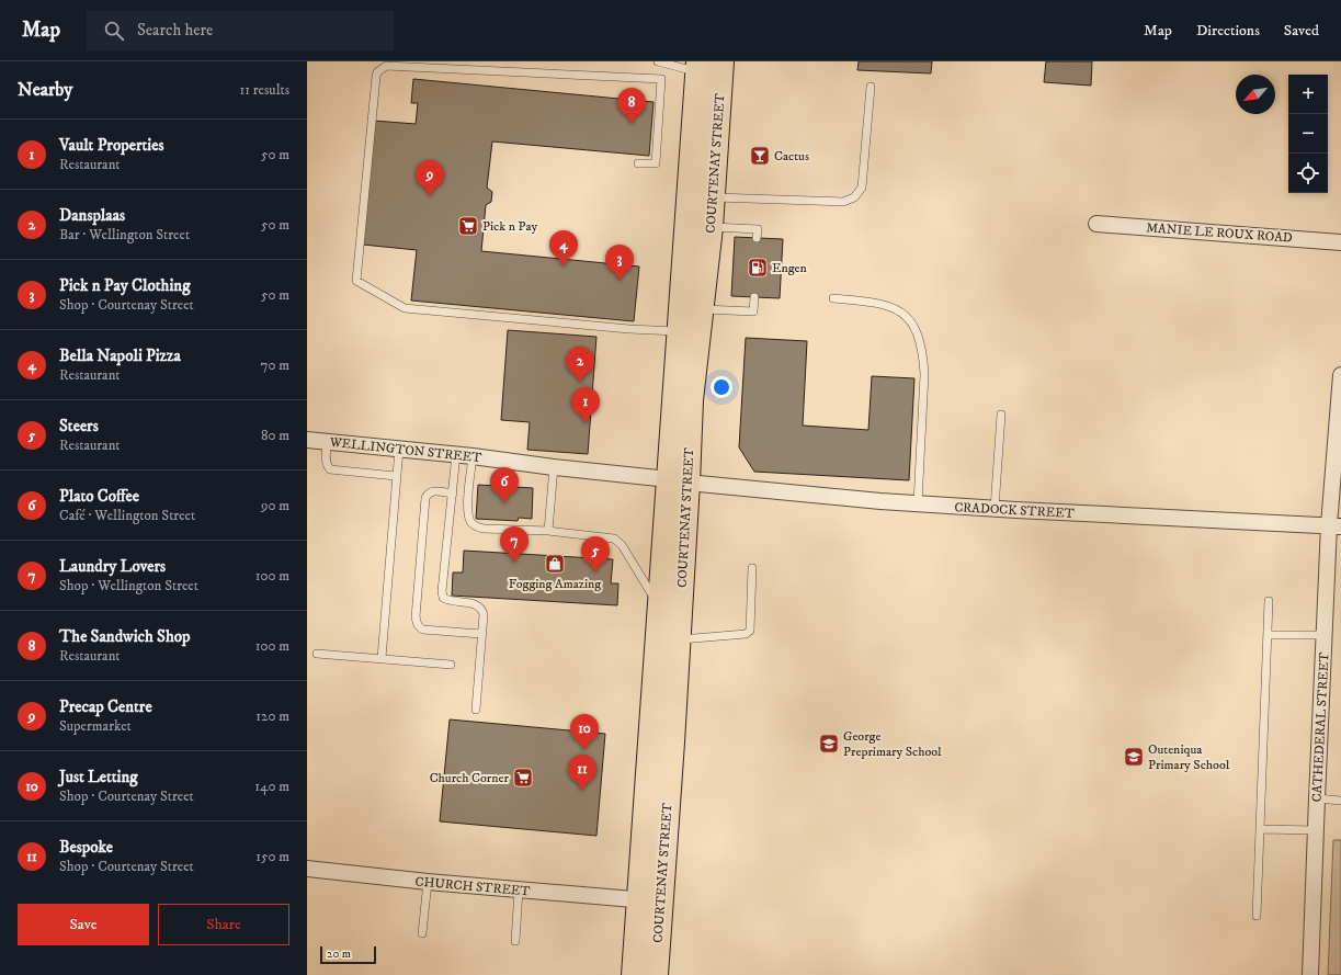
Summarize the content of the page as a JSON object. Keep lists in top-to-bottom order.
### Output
{
  "streets": {
    "highway": ["COURTENAY STREET"],
    "street": [
      "MANIE LE ROUX ROAD",
      "WELLINGTON STREET",
      "CRADOCK STREET",
      "CATHEDERAL STREET",
      "CHURCH STREET"
    ]
  },
  "crossings": [
    ["COURTENAY STREET", "WELLINGTON STREET"],
    ["COURTENAY STREET", "CRADOCK STREET"],
    ["COURTENAY STREET", "CHURCH STREET"],
    ["WELLINGTON STREET", "CRADOCK STREET"],
    ["CRADOCK STREET", "CATHEDERAL STREET"]
  ],
  "places": {
    "bar": ["Cactus"],
    "supermarket": ["Pick n Pay", "Church Corner"],
    "fuel station": ["Engen"],
    "shop": ["Fogging Amazing"],
    "school or university": ["George Preprimary School", "Outeniqua Primary School"]
  },
  "scale_bar": "20 m",
  "north": "bottom left",
  "page": {
    "header": "Map",
    "search": "Search here",
    "nav": ["Map", "Directions", "Saved"],
    "heading": ["Nearby", "11 results"],
    "map_buttons": ["+", "−"],
    "pins": [
      "8",
      "9",
      "4",
      "3",
      "2",
      "1",
      "6",
      "7",
      "5",
      "10",
      "11"
    ],
    "list": [
      {
        "mark": "1",
        "name": "Vault Properties",
        "note": "Restaurant",
        "value": "50 m"
      },
      {
        "mark": "2",
        "name": "Dansplaas",
        "note": "Bar · Wellington Street",
        "value": "50 m"
      },
      {
        "mark": "3",
        "name": "Pick n Pay Clothing",
        "note": "Shop · Courtenay Street",
        "value": "50 m"
      },
      {
        "mark": "4",
        "name": "Bella Napoli Pizza",
        "note": "Restaurant",
        "value": "70 m"
      },
      {
        "mark": "5",
        "name": "Steers",
        "note": "Restaurant",
        "value": "80 m"
      },
      {
        "mark": "6",
        "name": "Plato Coffee",
        "note": "Café · Wellington Street",
        "value": "90 m"
      },
      {
        "mark": "7",
        "name": "Laundry Lovers",
        "note": "Shop · Wellington Street",
        "value": "100 m"
      },
      {
        "mark": "8",
        "name": "The Sandwich Shop",
        "note": "Restaurant",
        "value": "100 m"
      },
      {
        "mark": "9",
        "name": "Precap Centre",
        "note": "Supermarket",
        "value": "120 m"
      },
      {
        "mark": "10",
        "name": "Just Letting",
        "note": "Shop · Courtenay Street",
        "value": "140 m"
      },
      {
        "mark": "11",
        "name": "Bespoke",
        "note": "Shop · Courtenay Street",
        "value": "150 m"
      }
    ],
    "buttons": ["Save", "Share"],
    "scale": "20 m"
  }
}
